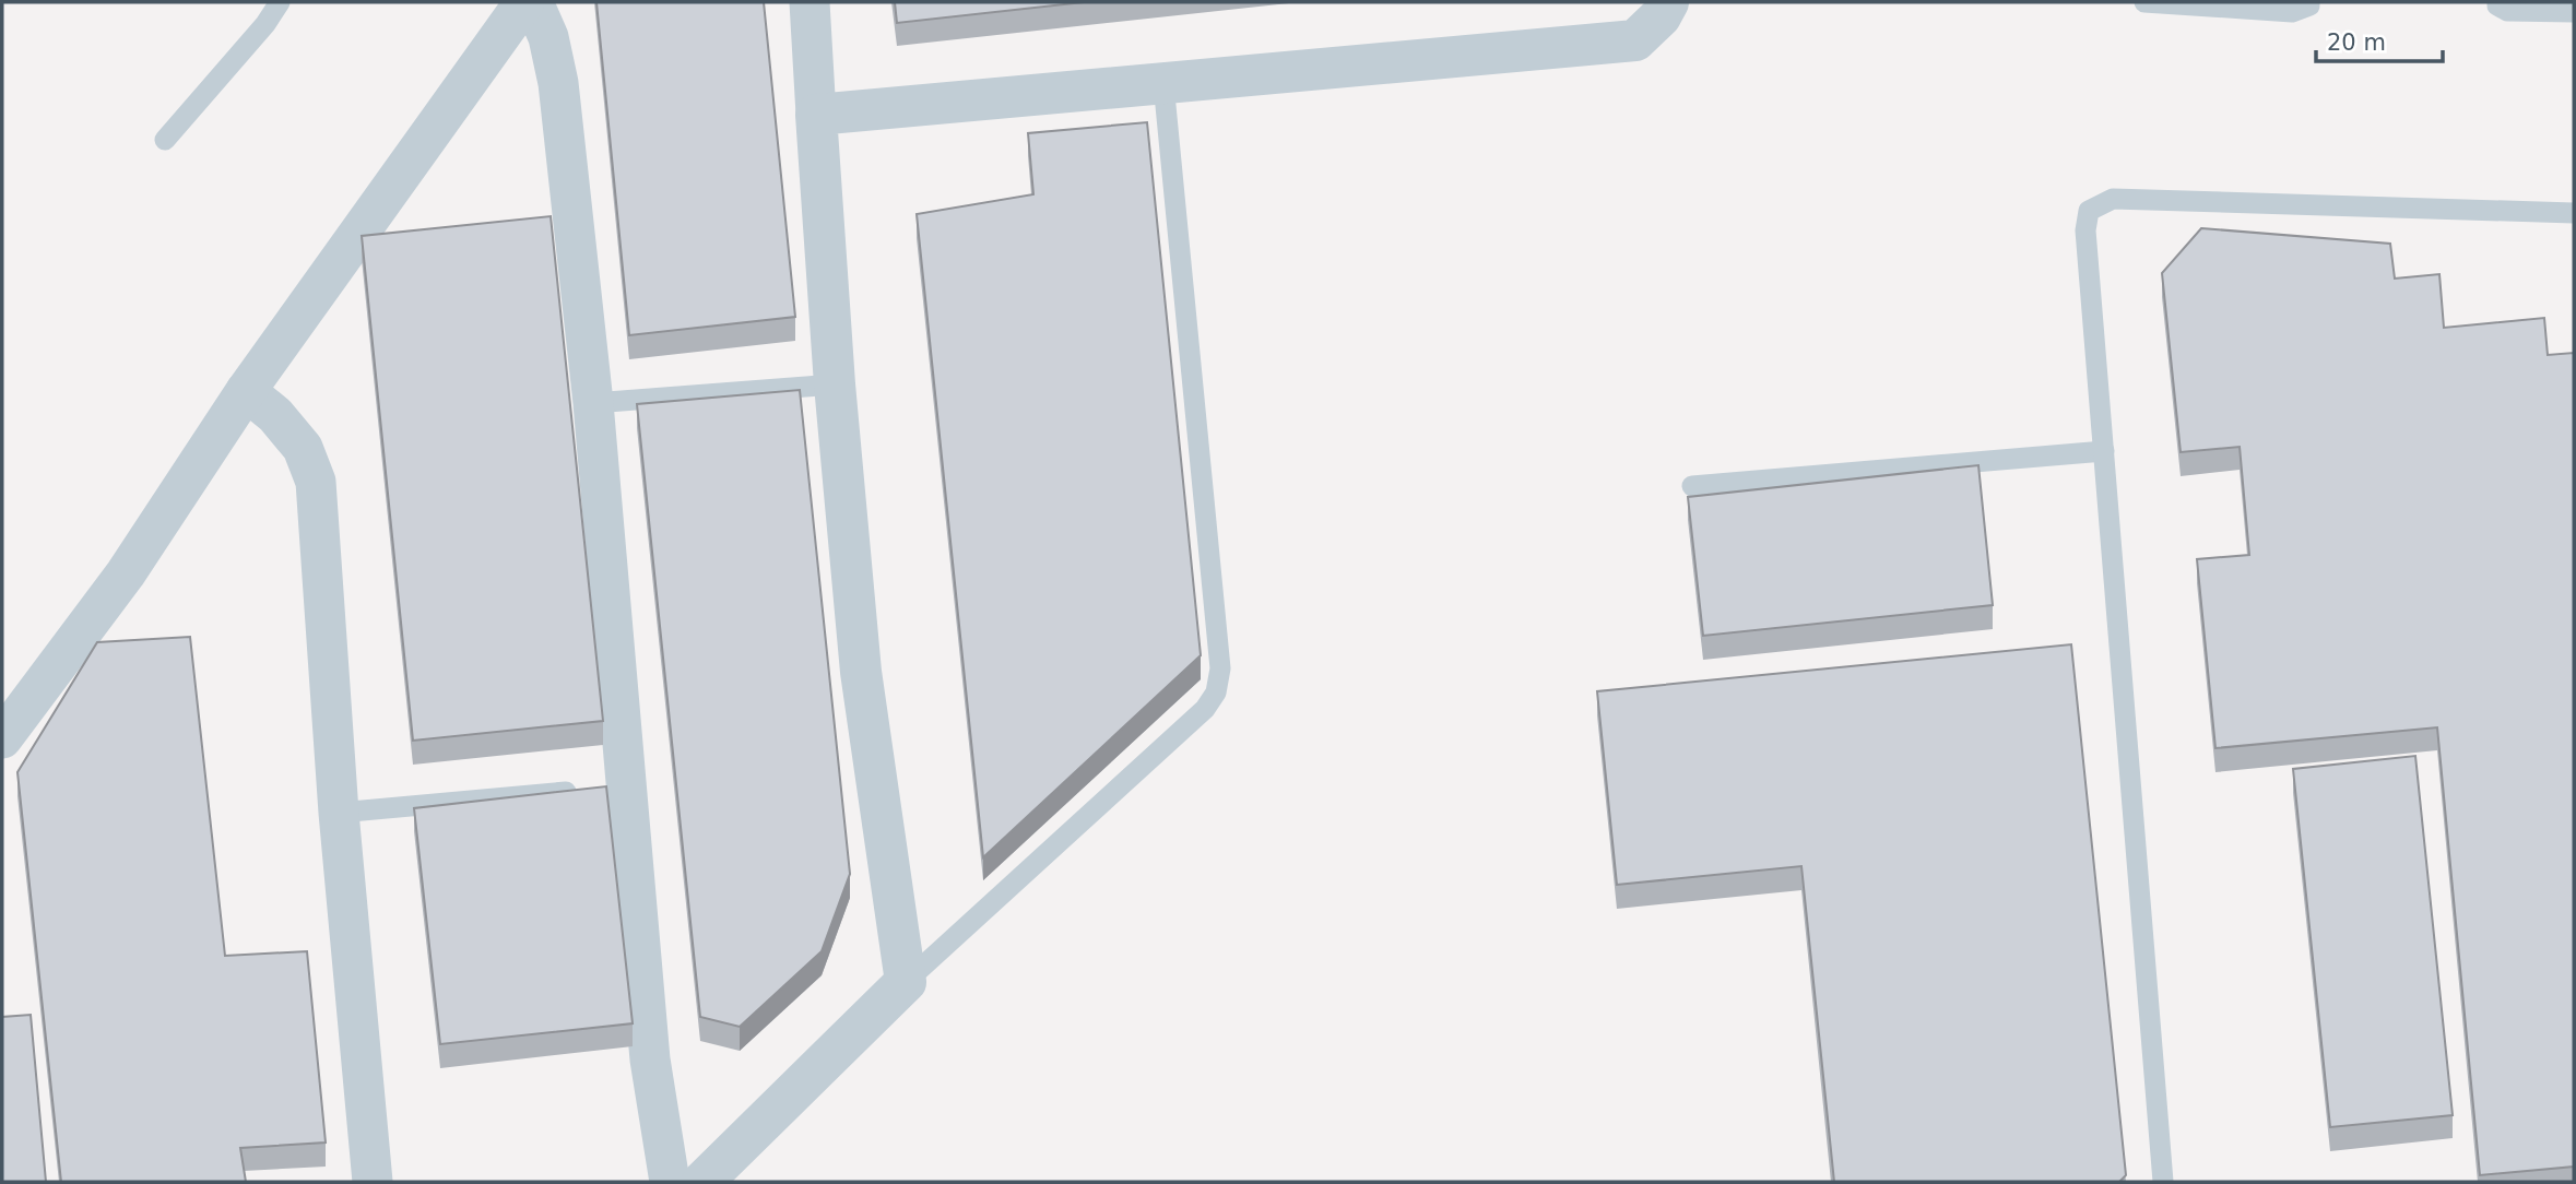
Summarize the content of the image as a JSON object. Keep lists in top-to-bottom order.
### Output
{
  "scale_bar": "20 m"
}
